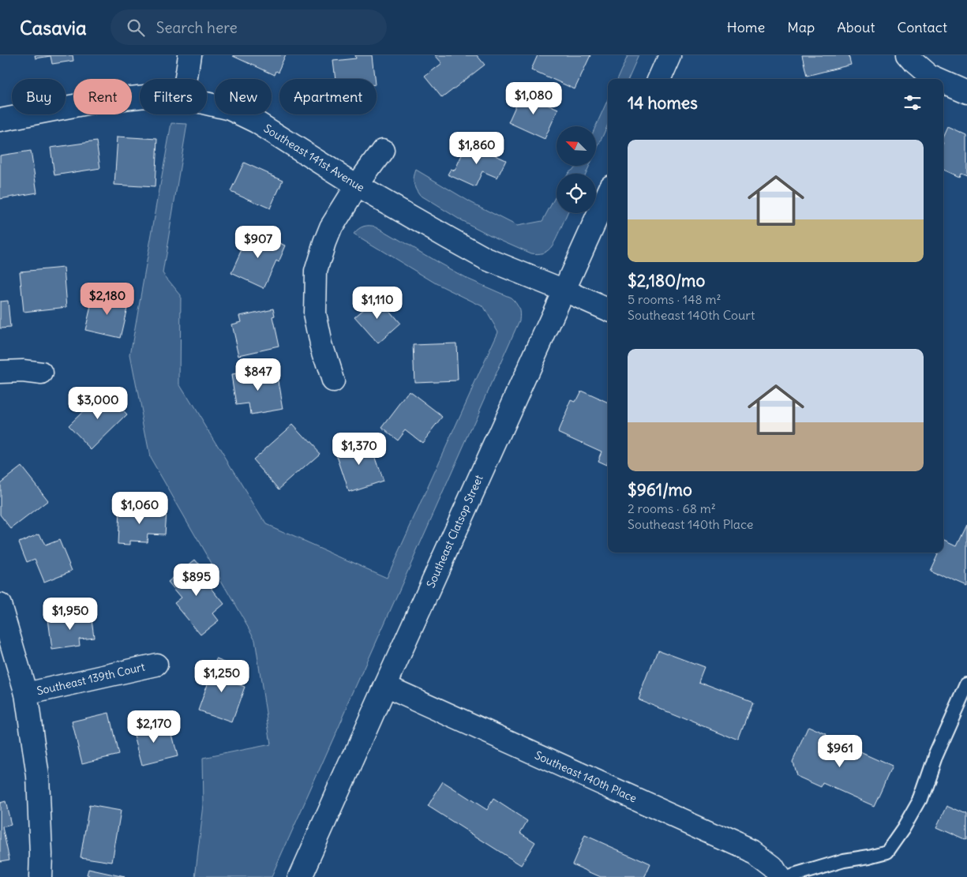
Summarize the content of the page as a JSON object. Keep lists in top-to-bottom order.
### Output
{
  "streets": {
    "street": [
      "Southeast 141st Avenue",
      "Southeast Clatsop Street",
      "Southeast 139th Court",
      "Southeast 140th Place"
    ]
  },
  "crossings": [
    ["Southeast 141st Avenue", "Southeast Clatsop Street"],
    ["Southeast Clatsop Street", "Southeast 140th Place"]
  ],
  "north": "top left",
  "page": {
    "header": "Casavia",
    "search": "Search here",
    "nav": [
      "Home",
      "Map",
      "About",
      "Contact"
    ],
    "chip": [
      "Buy",
      "Rent",
      "Filters",
      "New",
      "Apartment"
    ],
    "heading": "14 homes",
    "price": [
      "$1,080",
      "$1,860",
      "$907",
      "$2,180",
      "$1,110",
      "$847",
      "$3,000",
      "$1,370",
      "$1,060",
      "$895",
      "$1,950",
      "$1,250",
      "$2,170",
      "$961"
    ],
    "list": [
      {
        "name": "$2,180/mo",
        "note": "5 rooms · 148 m² · Southeast 140th Court"
      },
      {
        "name": "$961/mo",
        "note": "2 rooms · 68 m² · Southeast 140th Place"
      }
    ]
  }
}
